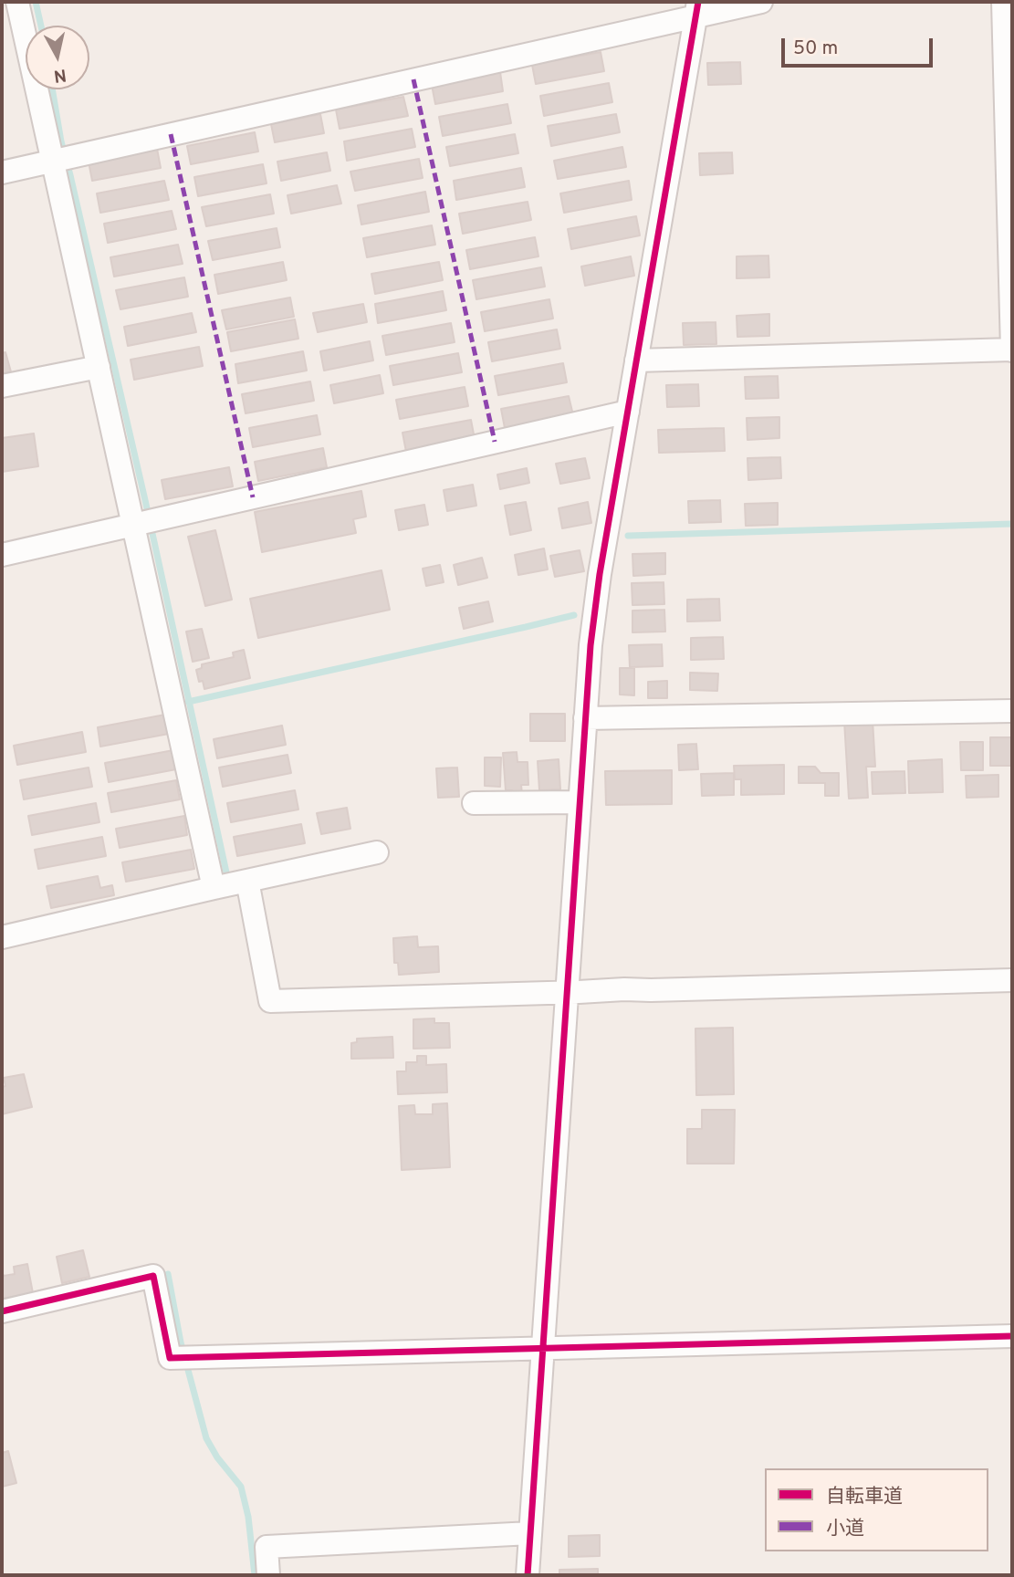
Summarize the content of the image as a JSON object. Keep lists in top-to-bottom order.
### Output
{
  "legend": ["自転車道", "小道"],
  "scale_bar": "50 m",
  "north": "bottom"
}
